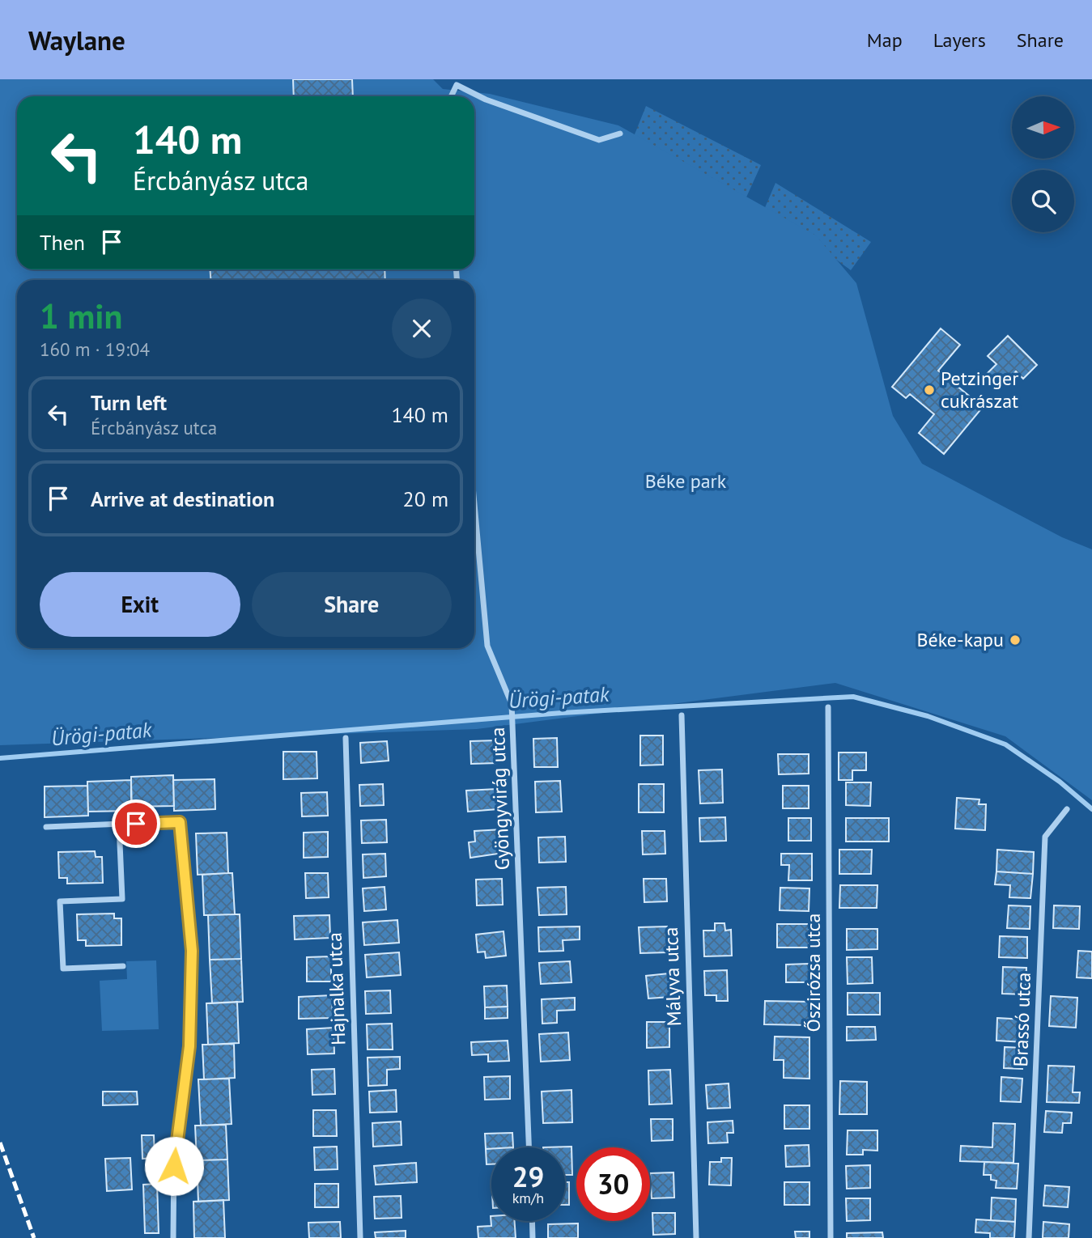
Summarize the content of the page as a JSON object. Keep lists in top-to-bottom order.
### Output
{
  "streets": {
    "street": [
      "Gyöngyvirág utca",
      "Őszirózsa utca",
      "Mályva utca",
      "Hajnalka utca",
      "Brassó utca"
    ]
  },
  "water": ["Ürögi-patak"],
  "parks": ["Béke park"],
  "places": ["Petzinger cukrászat", "Béke-kapu"],
  "north": "right",
  "page": {
    "header": "Waylane",
    "nav": ["Map", "Layers", "Share"],
    "turn": ["140 m", "Ércbányász utca"],
    "then": "Then",
    "heading": ["1 min", "160 m · 19:04"],
    "list": [
      {
        "name": "Turn left",
        "note": "Ércbányász utca",
        "value": "140 m"
      },
      {
        "name": "Arrive at destination",
        "value": "20 m"
      }
    ],
    "buttons": ["Exit", "Share"],
    "speed": "29 km/h",
    "limit": "30"
  }
}
